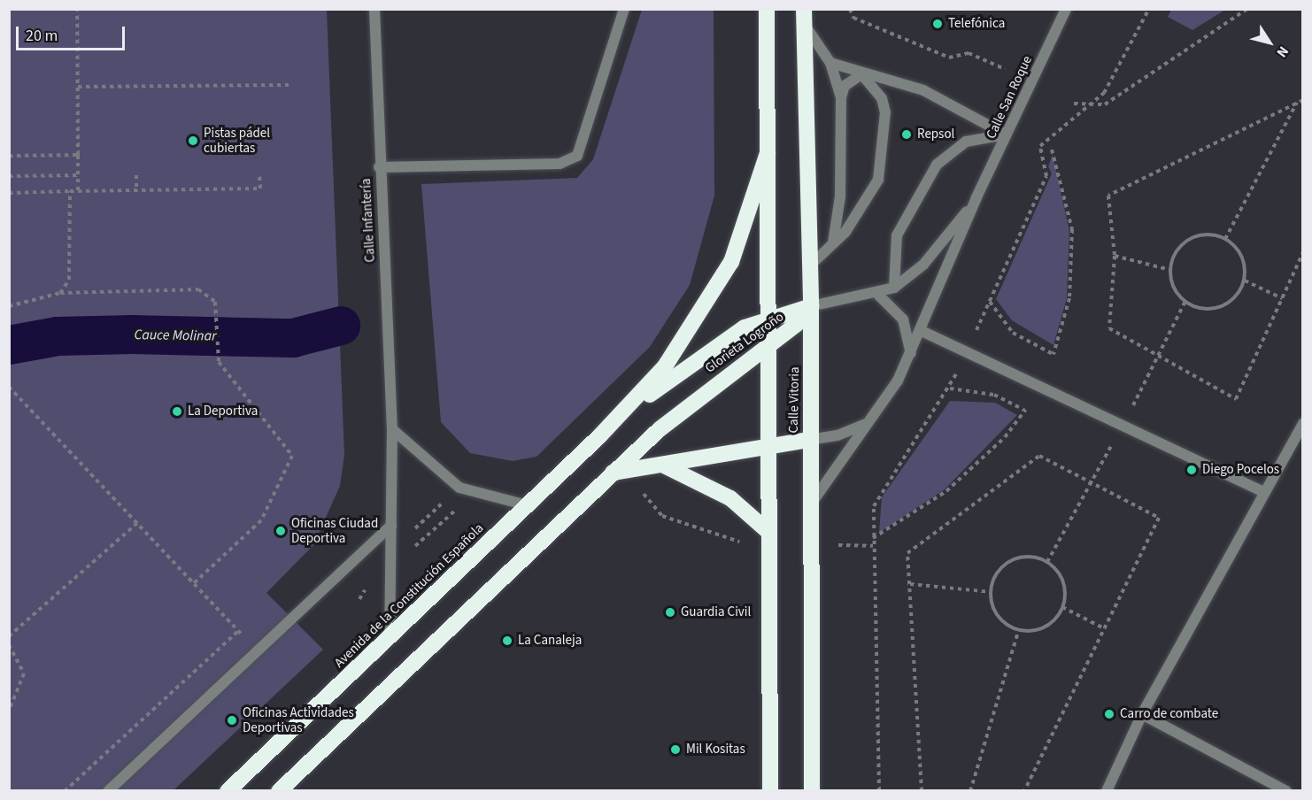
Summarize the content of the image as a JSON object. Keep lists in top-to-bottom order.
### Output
{
  "streets": {
    "highway": ["Glorieta Logroño", "Calle Vitoria", "Avenida de la Constitución Española"],
    "street": ["Calle San Roque", "Calle Infantería"]
  },
  "crossings": [
    ["Calle Infantería", "Avenida de la Constitución Española"],
    ["Glorieta Logroño", "Calle Vitoria"]
  ],
  "water": ["Cauce Molinar"],
  "places": [
    "Telefónica",
    "Repsol",
    "Pistas pádel cubiertas",
    "La Deportiva",
    "Diego Pocelos",
    "Oficinas Ciudad Deportiva",
    "Guardia Civil",
    "La Canaleja",
    "Carro de combate",
    "Oficinas Actividades Deportivas",
    "Mil Kositas"
  ],
  "scale_bar": "20 m",
  "north": "bottom right"
}
